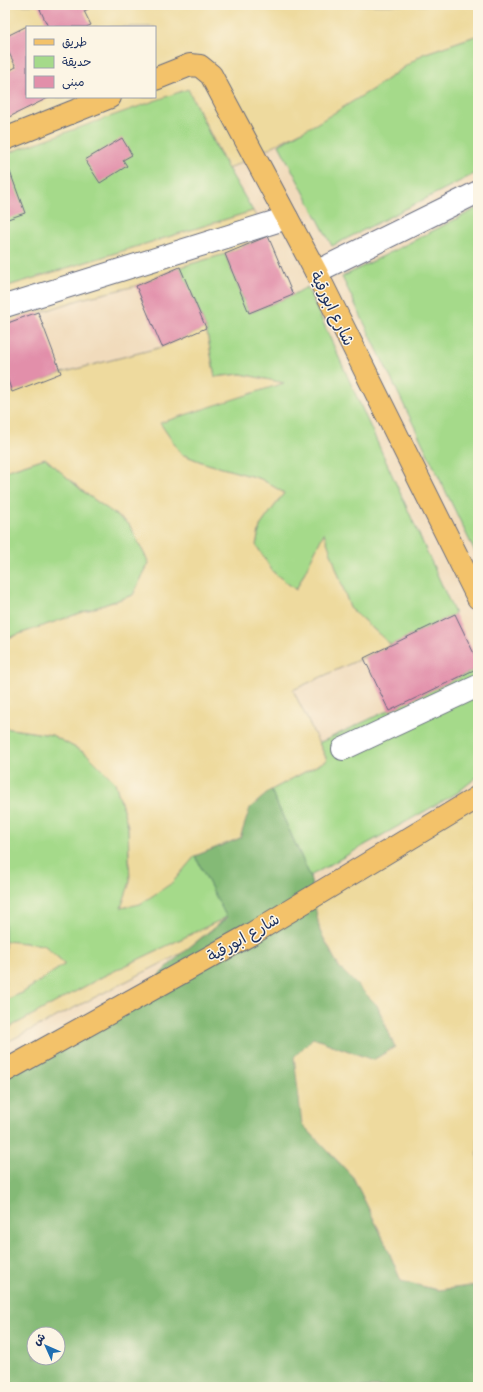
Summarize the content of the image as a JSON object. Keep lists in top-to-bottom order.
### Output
{
  "streets": {
    "main road": ["شارع ابورقية"]
  },
  "legend": ["طريق", "حديقة", "مبنى"],
  "north": "top left"
}
